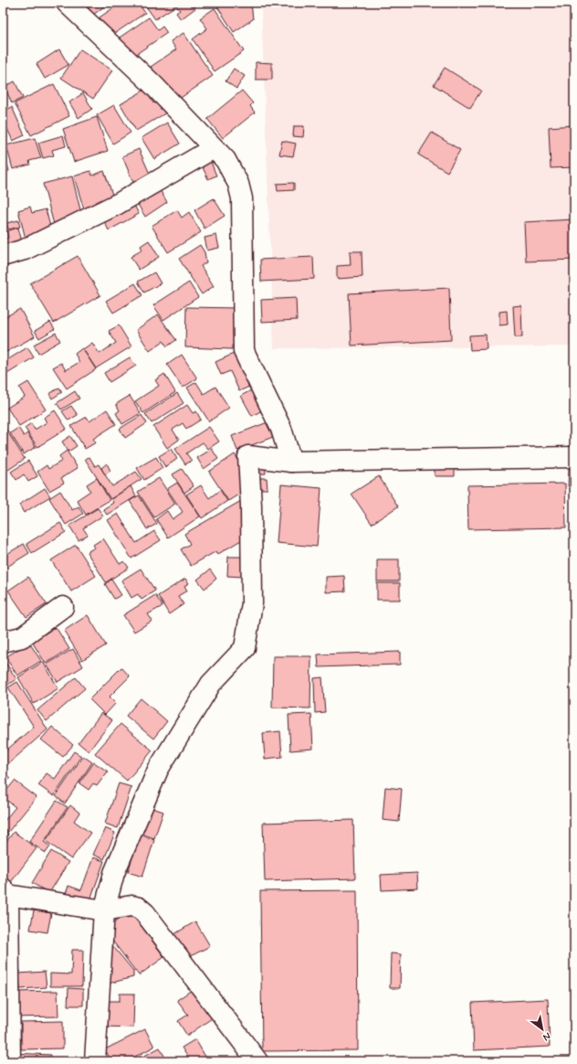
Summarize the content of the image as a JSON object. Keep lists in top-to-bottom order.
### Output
{
  "north": "bottom right"
}
